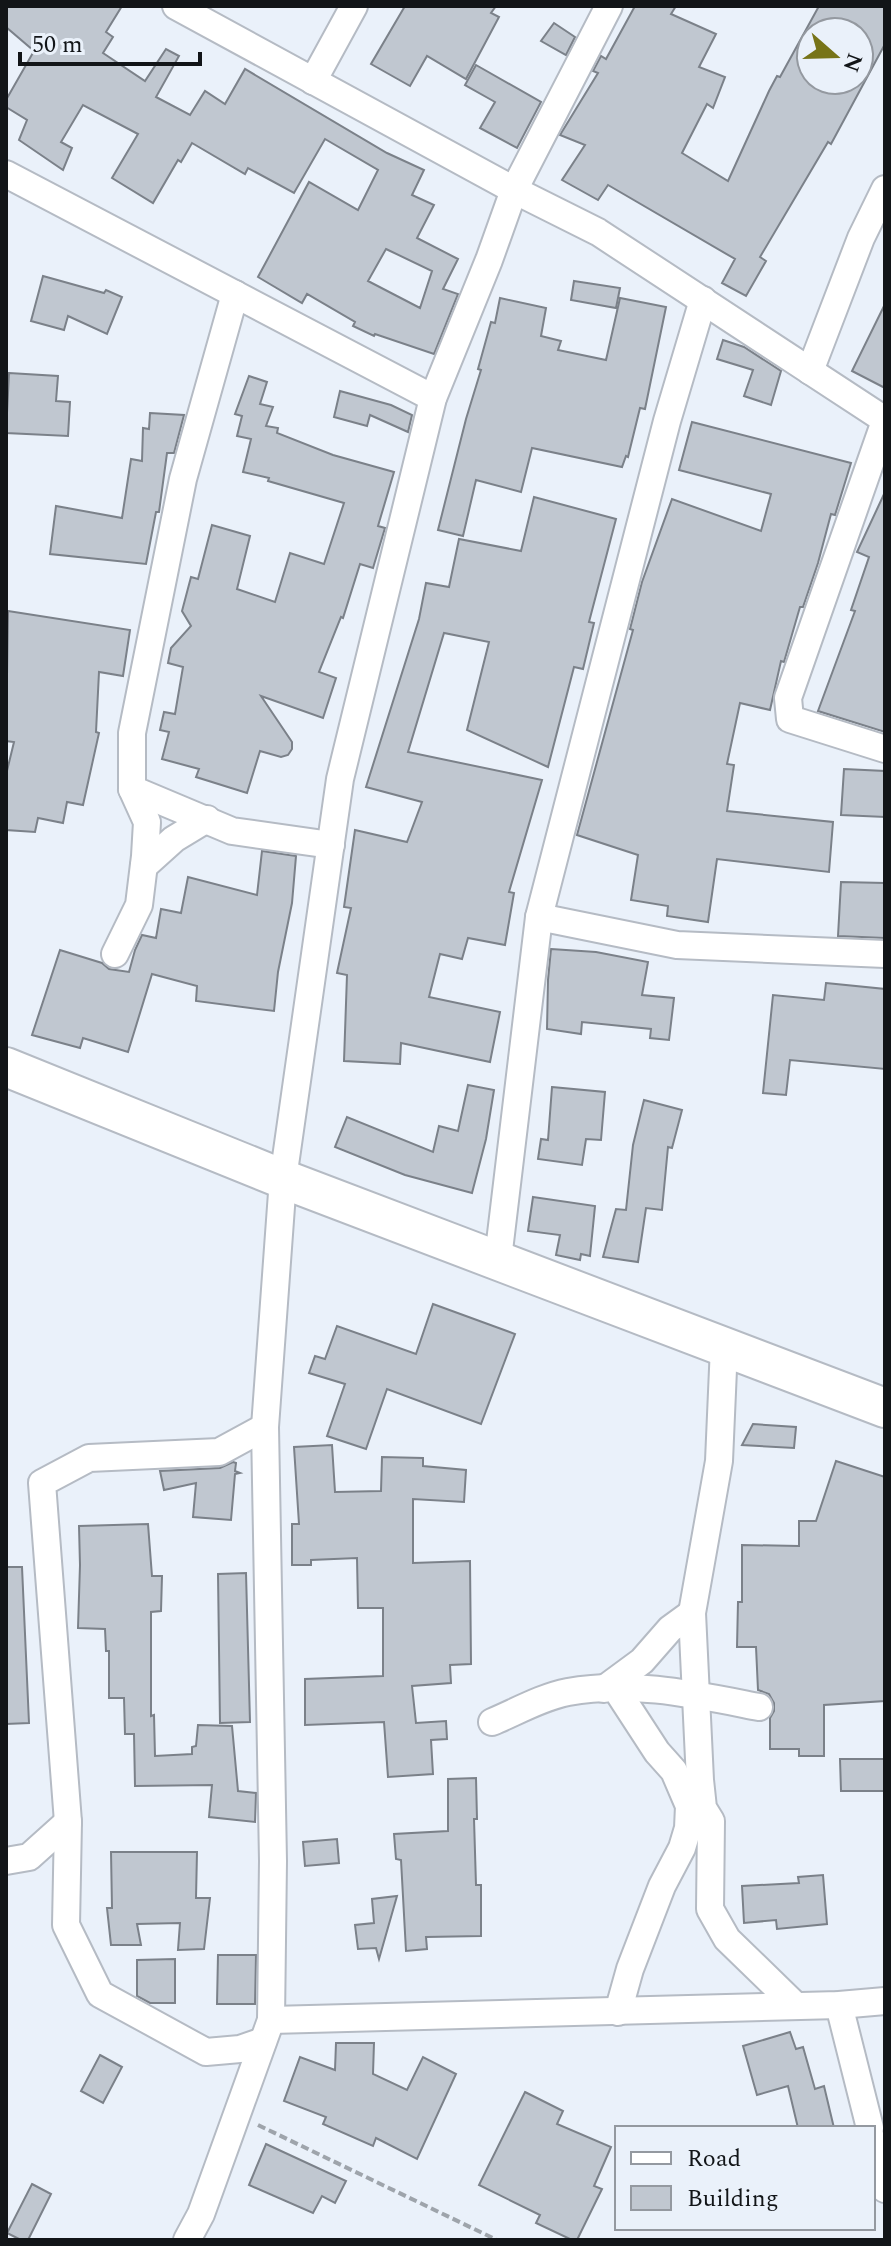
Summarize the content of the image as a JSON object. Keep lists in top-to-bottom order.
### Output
{
  "legend": ["Road", "Building"],
  "scale_bar": "50 m",
  "north": "right"
}
